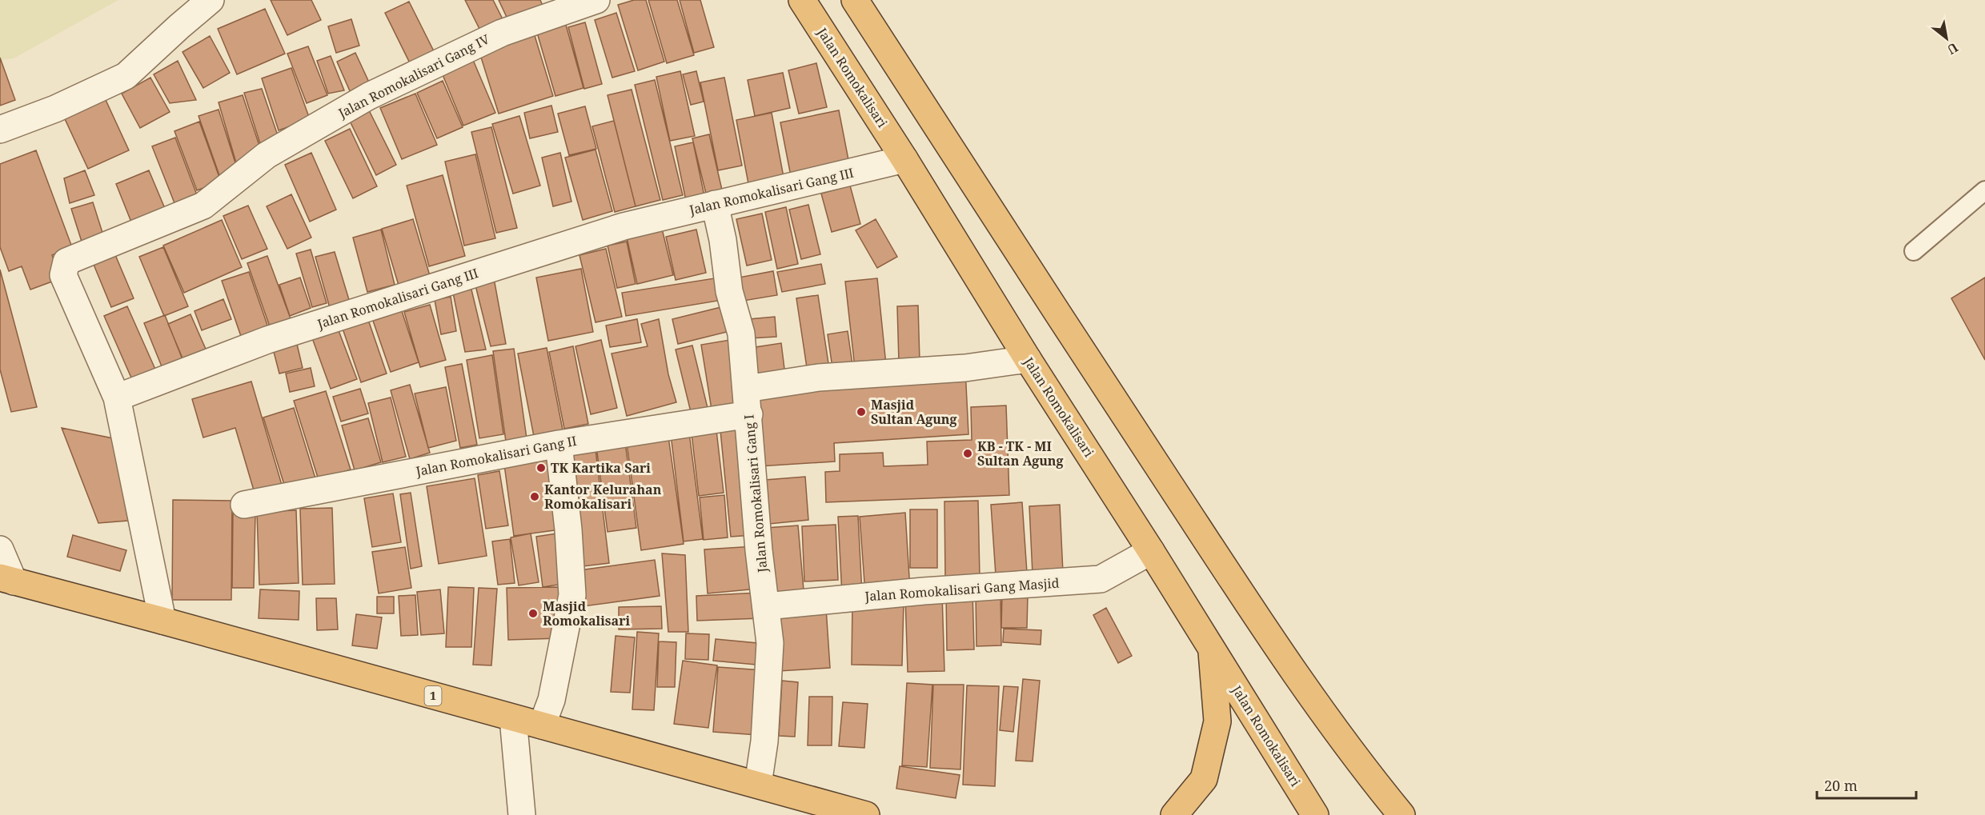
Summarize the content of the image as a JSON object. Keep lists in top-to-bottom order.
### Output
{
  "streets": {
    "highway": ["Jalan Romokalisari", "1"],
    "street": [
      "Jalan Romokalisari Gang IV",
      "Jalan Romokalisari Gang III",
      "Jalan Romokalisari Gang II",
      "Jalan Romokalisari Gang I",
      "Jalan Romokalisari Gang Masjid"
    ]
  },
  "crossings": [
    ["Jalan Romokalisari Gang IV", "Jalan Romokalisari Gang III"],
    ["Jalan Romokalisari", "Jalan Romokalisari Gang III"],
    ["Jalan Romokalisari", "Jalan Romokalisari Gang Masjid"],
    ["Jalan Romokalisari Gang III", "Jalan Romokalisari Gang I"],
    ["Jalan Romokalisari Gang II", "Jalan Romokalisari Gang I"],
    ["Jalan Romokalisari Gang I", "Jalan Romokalisari Gang Masjid"],
    ["Jalan Romokalisari Gang I", "1"]
  ],
  "places": [
    "Masjid Sultan Agung",
    "KB - TK - MI Sultan Agung",
    "TK Kartika Sari",
    "Kantor Kelurahan Romokalisari",
    "Masjid Romokalisari"
  ],
  "scale_bar": "20 m",
  "north": "bottom right"
}
